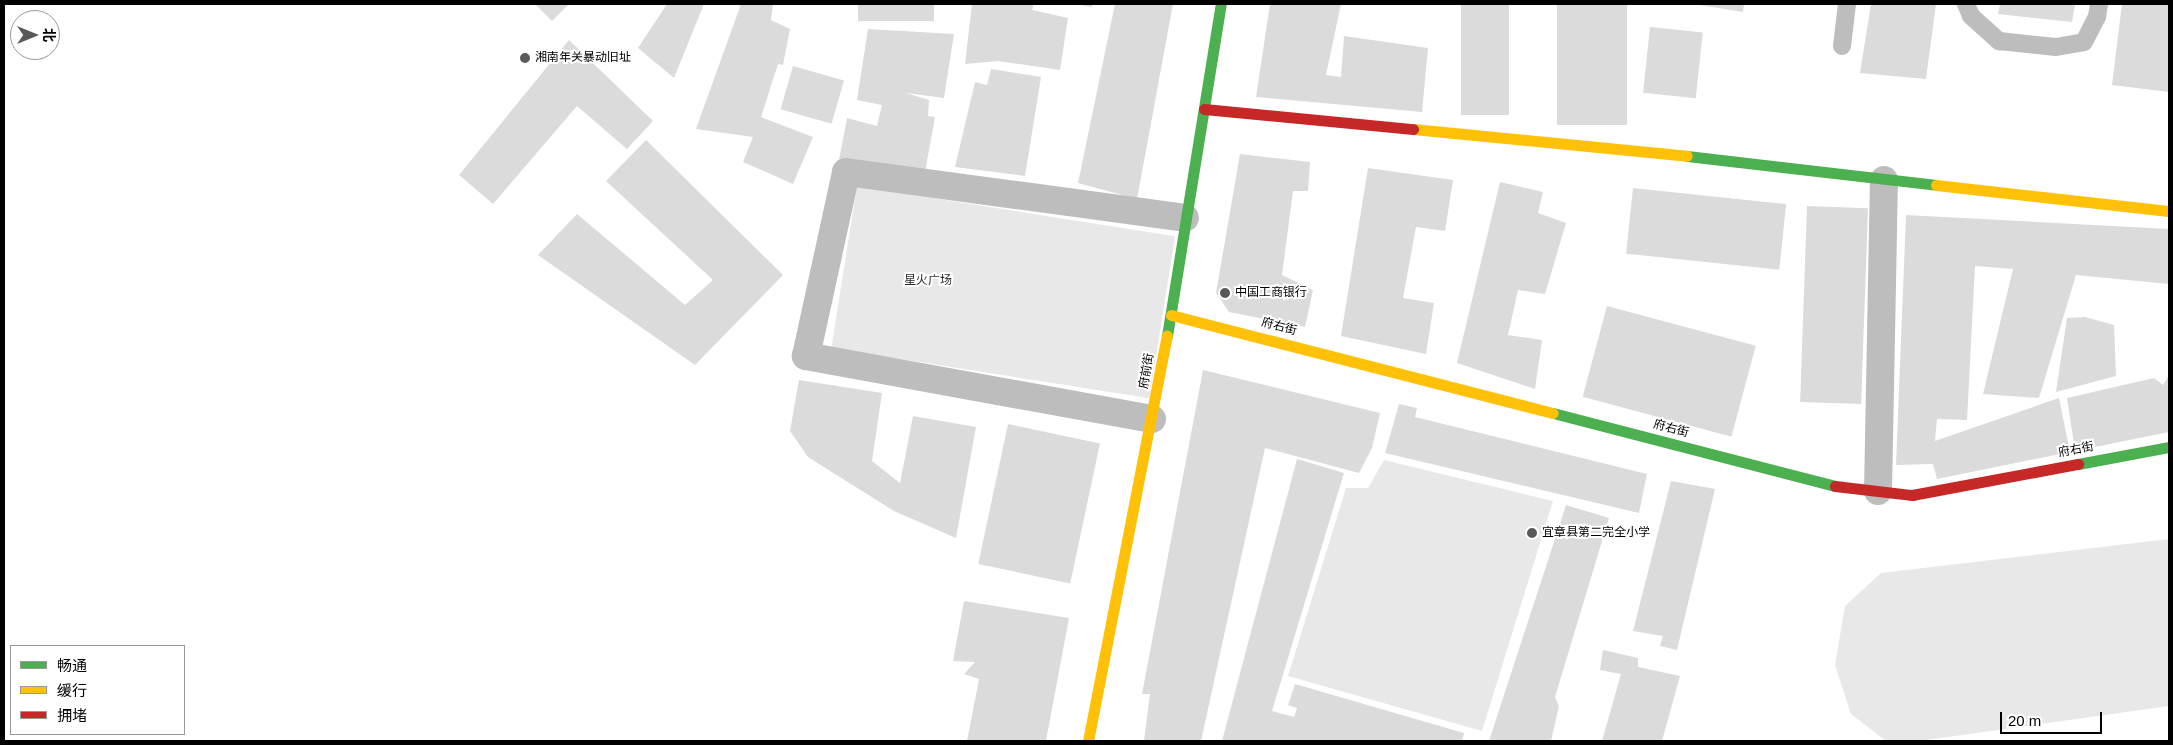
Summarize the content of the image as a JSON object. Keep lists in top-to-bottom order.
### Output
{
  "streets": {
    "street": ["府右街", "府前街"]
  },
  "crossings": [
    ["府右街", "府前街"]
  ],
  "parks": ["星火广场"],
  "places": ["湘南年关暴动旧址", "中国工商银行", "宜章县第二完全小学"],
  "legend": ["畅通", "缓行", "拥堵"],
  "scale_bar": "20 m",
  "north": "right"
}
